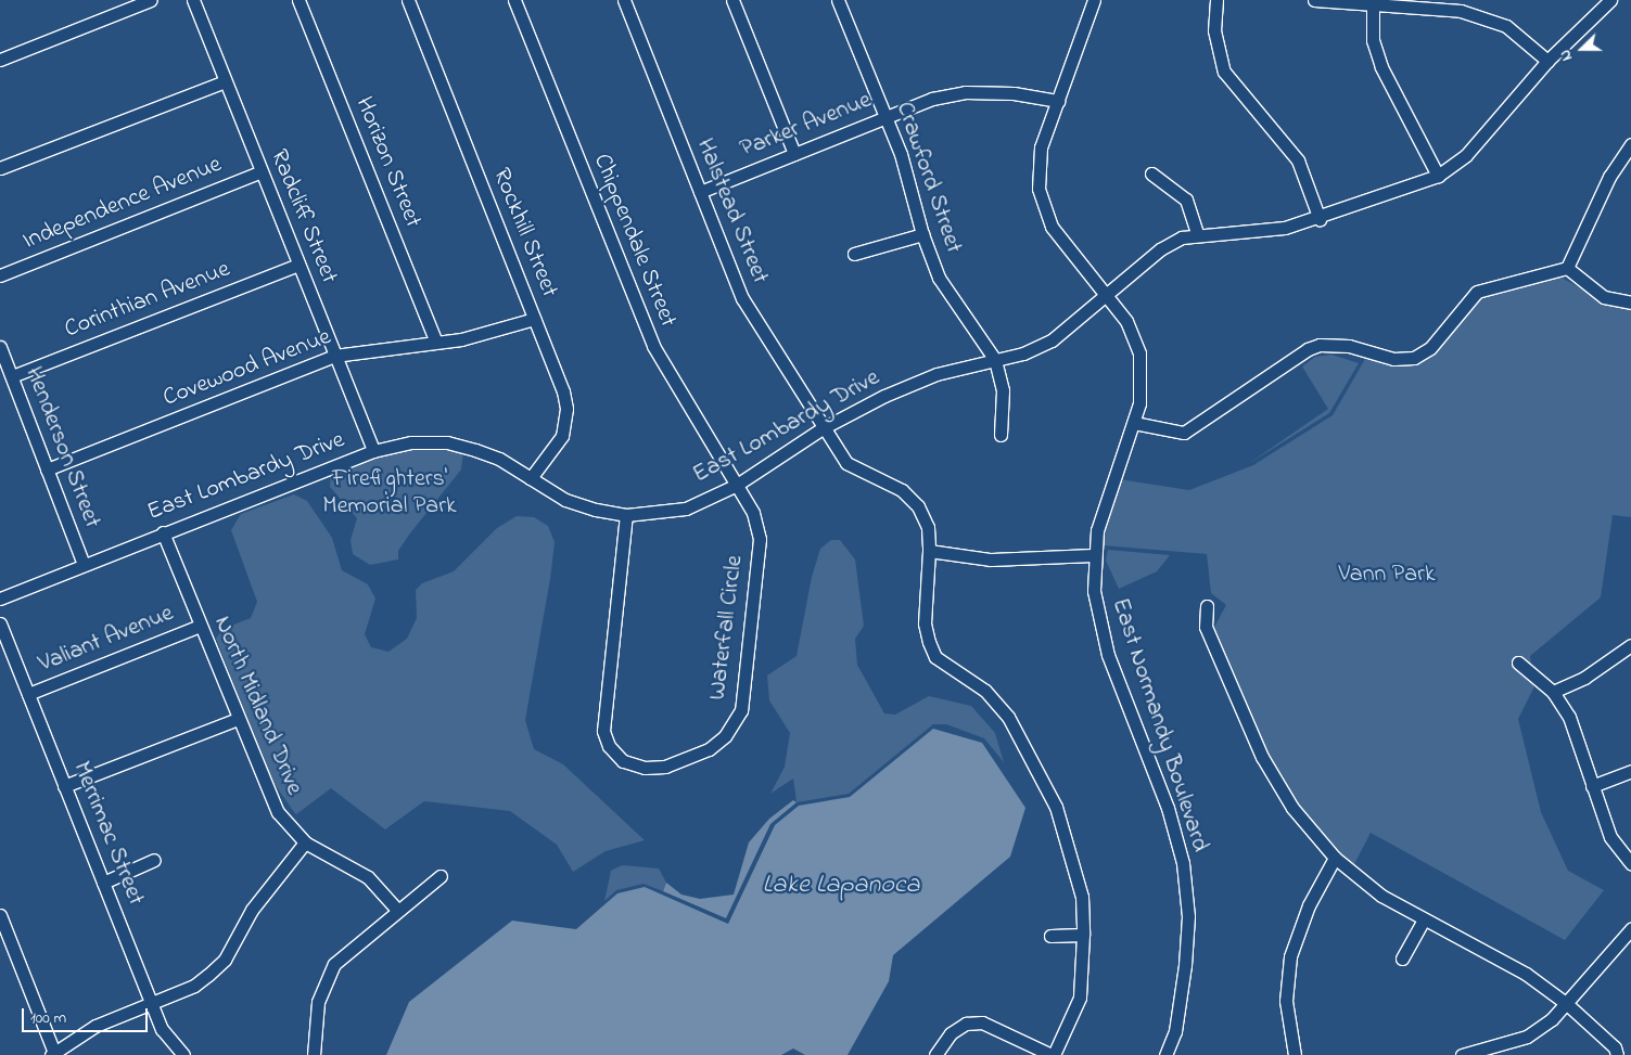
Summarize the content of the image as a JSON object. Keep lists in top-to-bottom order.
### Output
{
  "streets": {
    "street": [
      "Parker Avenue",
      "Horizon Street",
      "Crawford Street",
      "Independence Avenue",
      "Halstead Street",
      "Radcliff Street",
      "Rockhill Street",
      "Chippendale Street",
      "Corinthian Avenue",
      "Covewood Avenue",
      "East Lombardy Drive",
      "Henderson Street",
      "Waterfall Circle",
      "Valiant Avenue",
      "North Midland Drive",
      "East Normandy Boulevard",
      "Merrimac Street"
    ]
  },
  "crossings": [
    ["Parker Avenue", "Crawford Street"],
    ["Parker Avenue", "Halstead Street"],
    ["Parker Avenue", "East Normandy Boulevard"],
    ["Horizon Street", "Covewood Avenue"],
    ["Crawford Street", "East Lombardy Drive"],
    ["Independence Avenue", "Radcliff Street"],
    ["Halstead Street", "East Lombardy Drive"],
    ["Radcliff Street", "Corinthian Avenue"],
    ["Radcliff Street", "Covewood Avenue"],
    ["Radcliff Street", "East Lombardy Drive"],
    ["Rockhill Street", "Covewood Avenue"],
    ["Rockhill Street", "East Lombardy Drive"],
    ["Chippendale Street", "East Lombardy Drive"],
    ["Chippendale Street", "Waterfall Circle"],
    ["Corinthian Avenue", "Henderson Street"],
    ["Covewood Avenue", "Henderson Street"],
    ["East Lombardy Drive", "Henderson Street"],
    ["East Lombardy Drive", "Waterfall Circle"],
    ["East Lombardy Drive", "North Midland Drive"],
    ["East Lombardy Drive", "East Normandy Boulevard"],
    ["Valiant Avenue", "North Midland Drive"],
    ["Valiant Avenue", "Merrimac Street"]
  ],
  "water": ["Lake Lapanoca"],
  "parks": ["Firefighters' Memorial Park", "Vann Park"],
  "scale_bar": "100 m",
  "north": "left"
}
